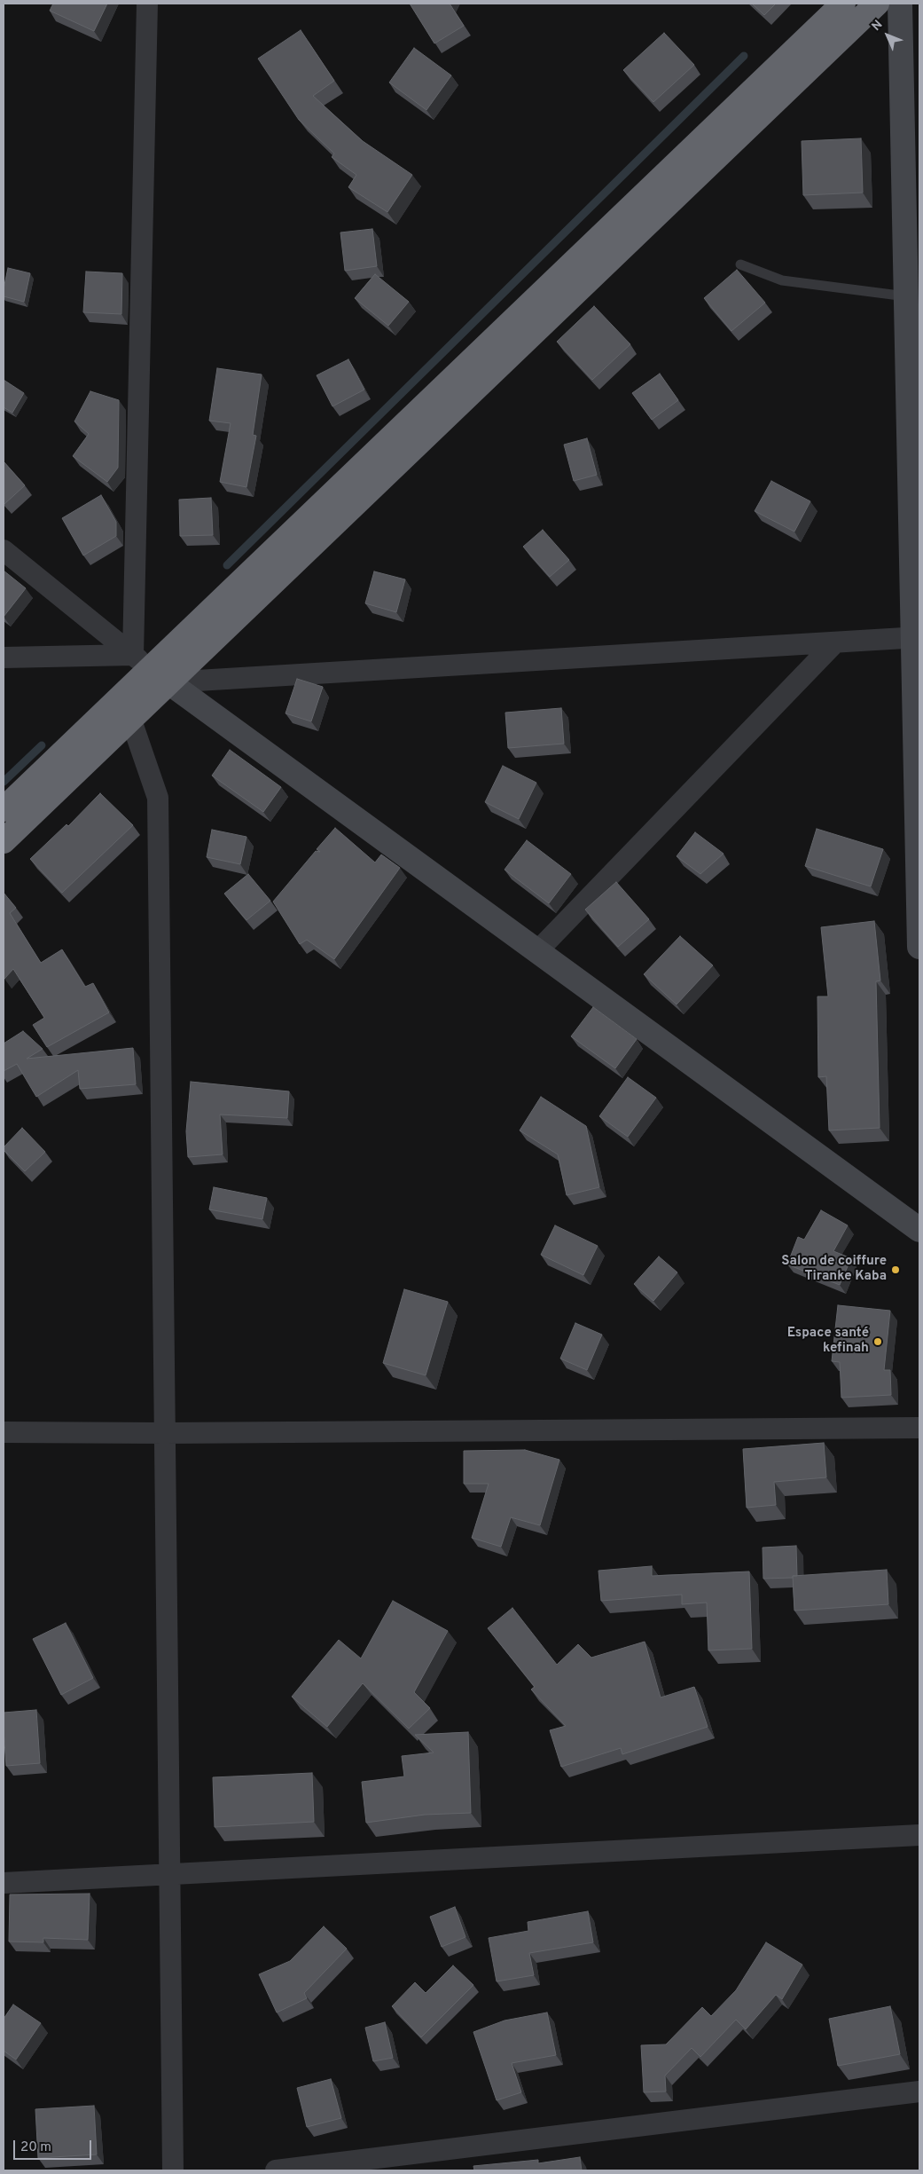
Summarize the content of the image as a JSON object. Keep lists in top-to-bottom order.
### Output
{
  "places": ["Salon de coiffure Tiranke Kaba", "Espace santé kefinah"],
  "scale_bar": "20 m",
  "north": "top left"
}
